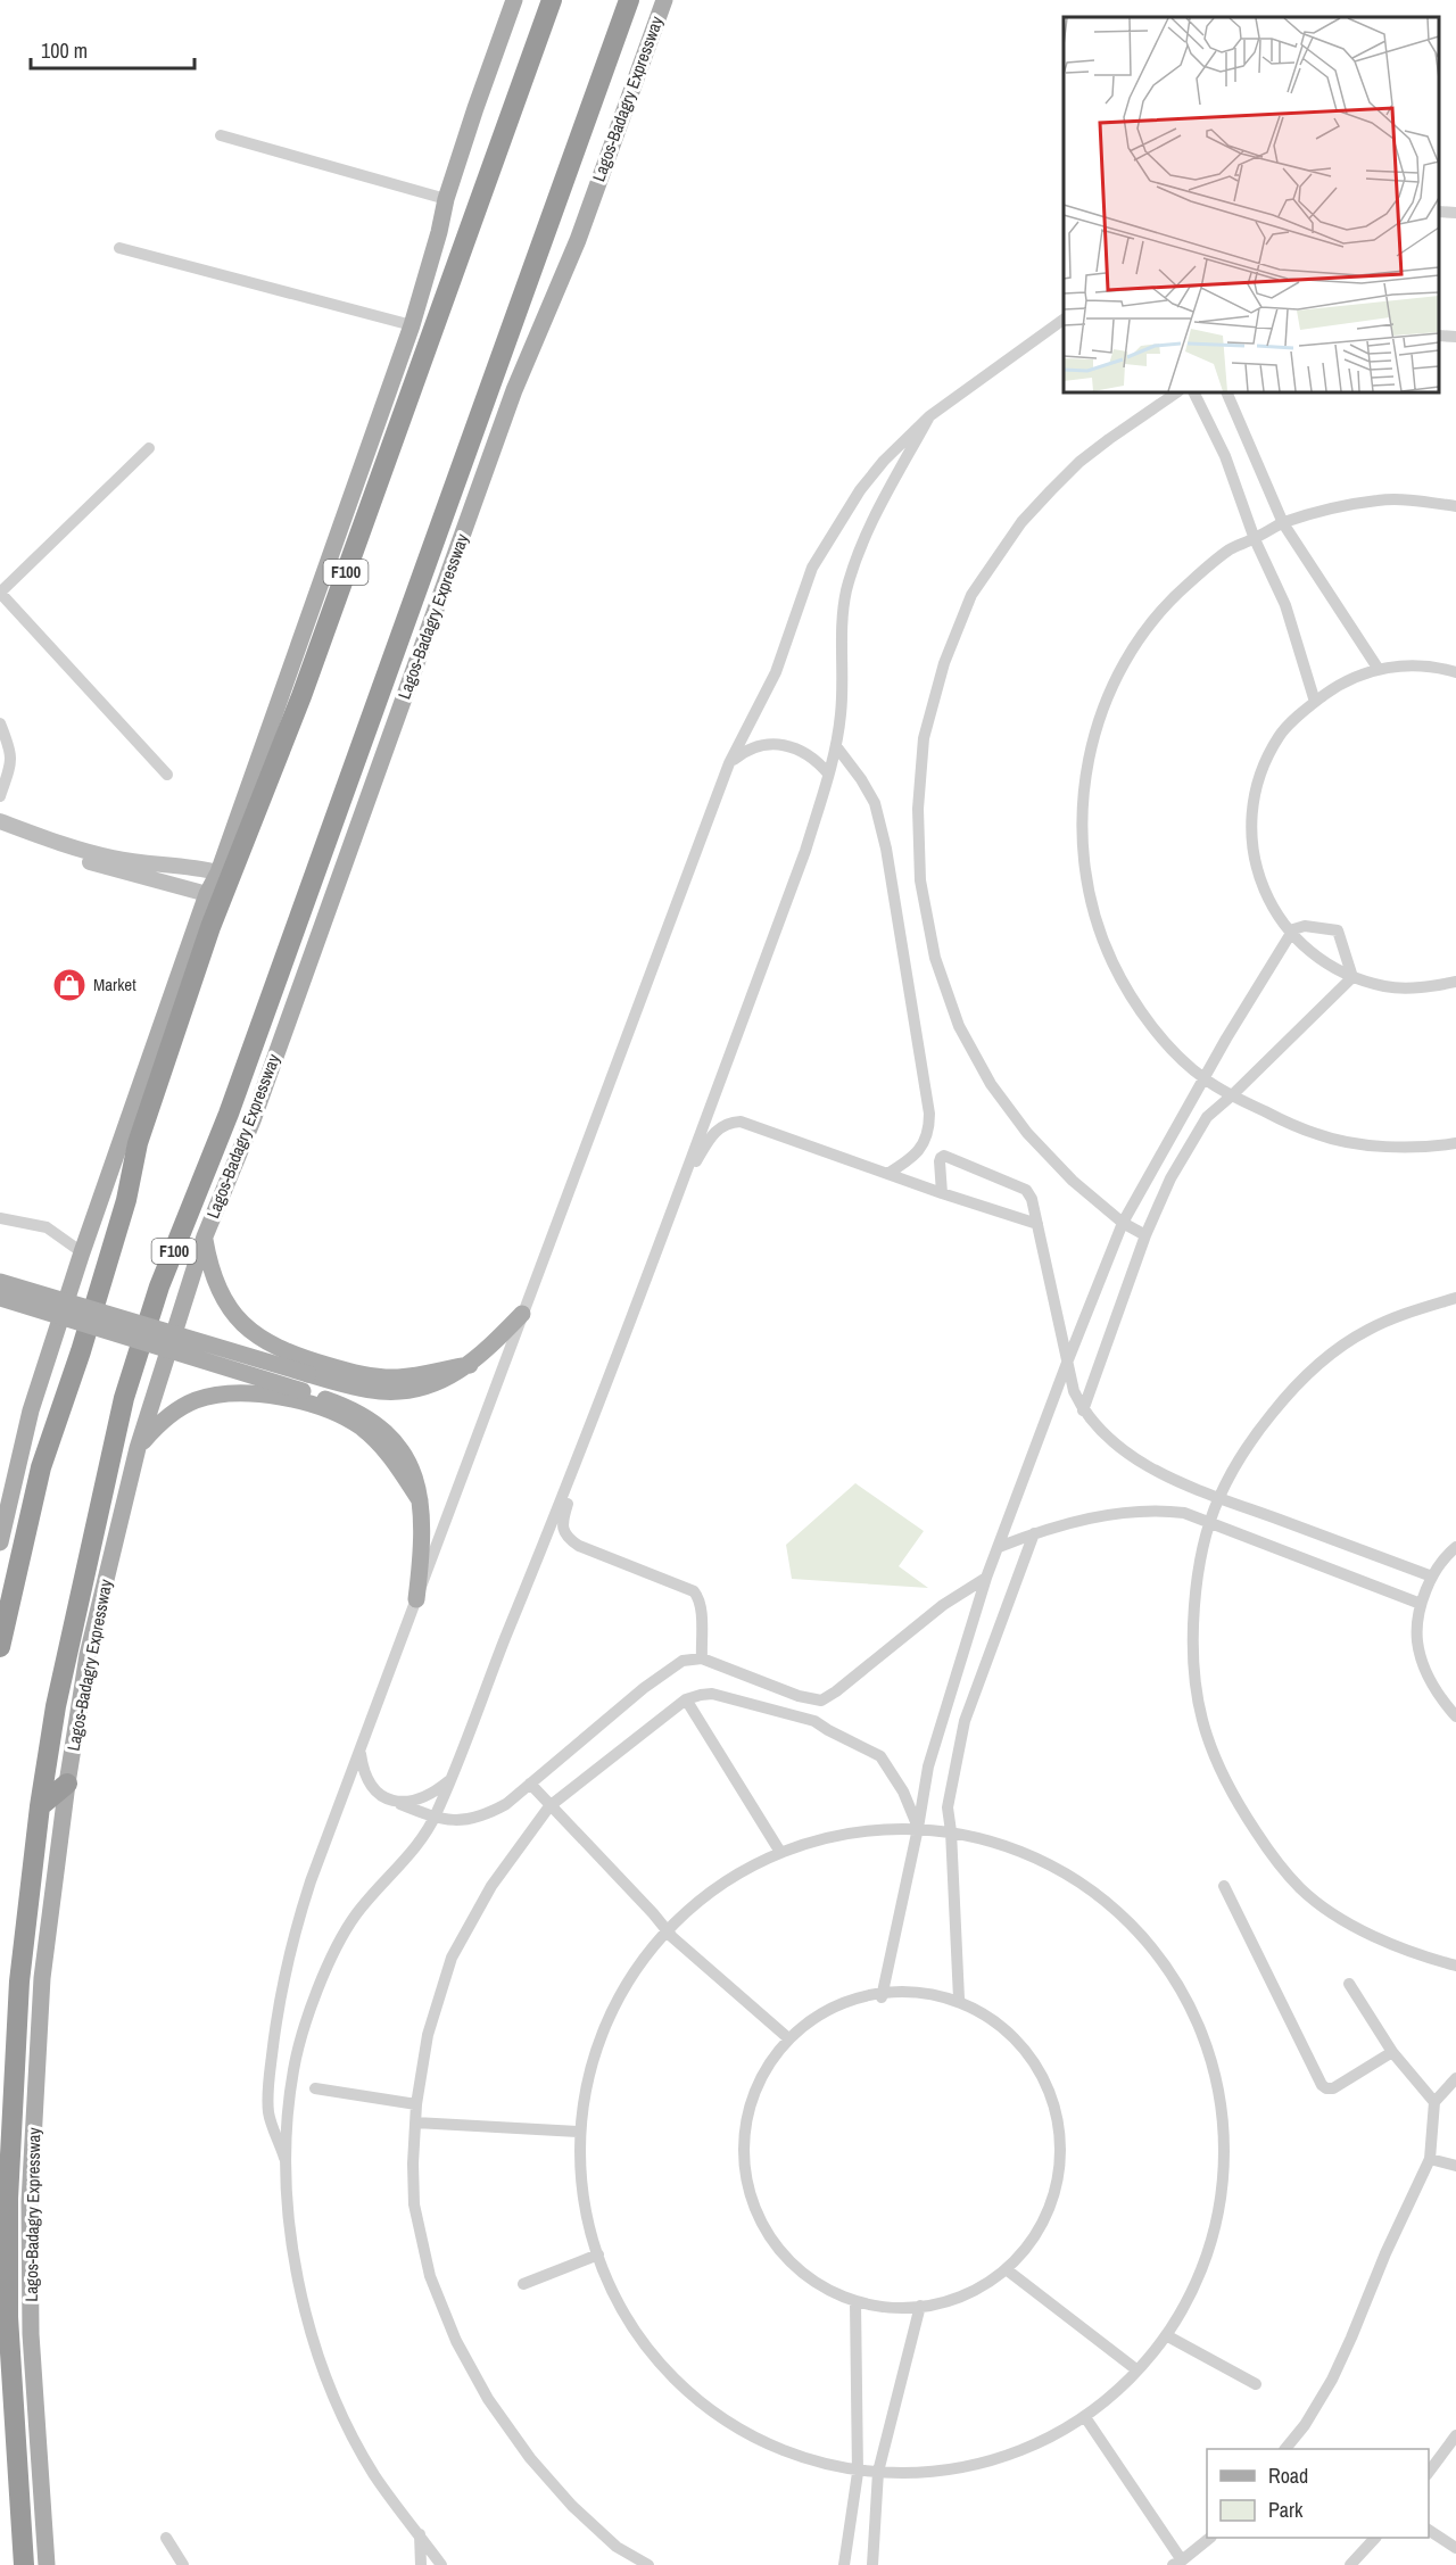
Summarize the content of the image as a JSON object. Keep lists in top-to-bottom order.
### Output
{
  "streets": {
    "highway": ["Lagos-Badagry Expressway", "F100"]
  },
  "places": {
    "shop": ["Market"]
  },
  "legend": ["Road", "Park"],
  "scale_bar": "100 m"
}
